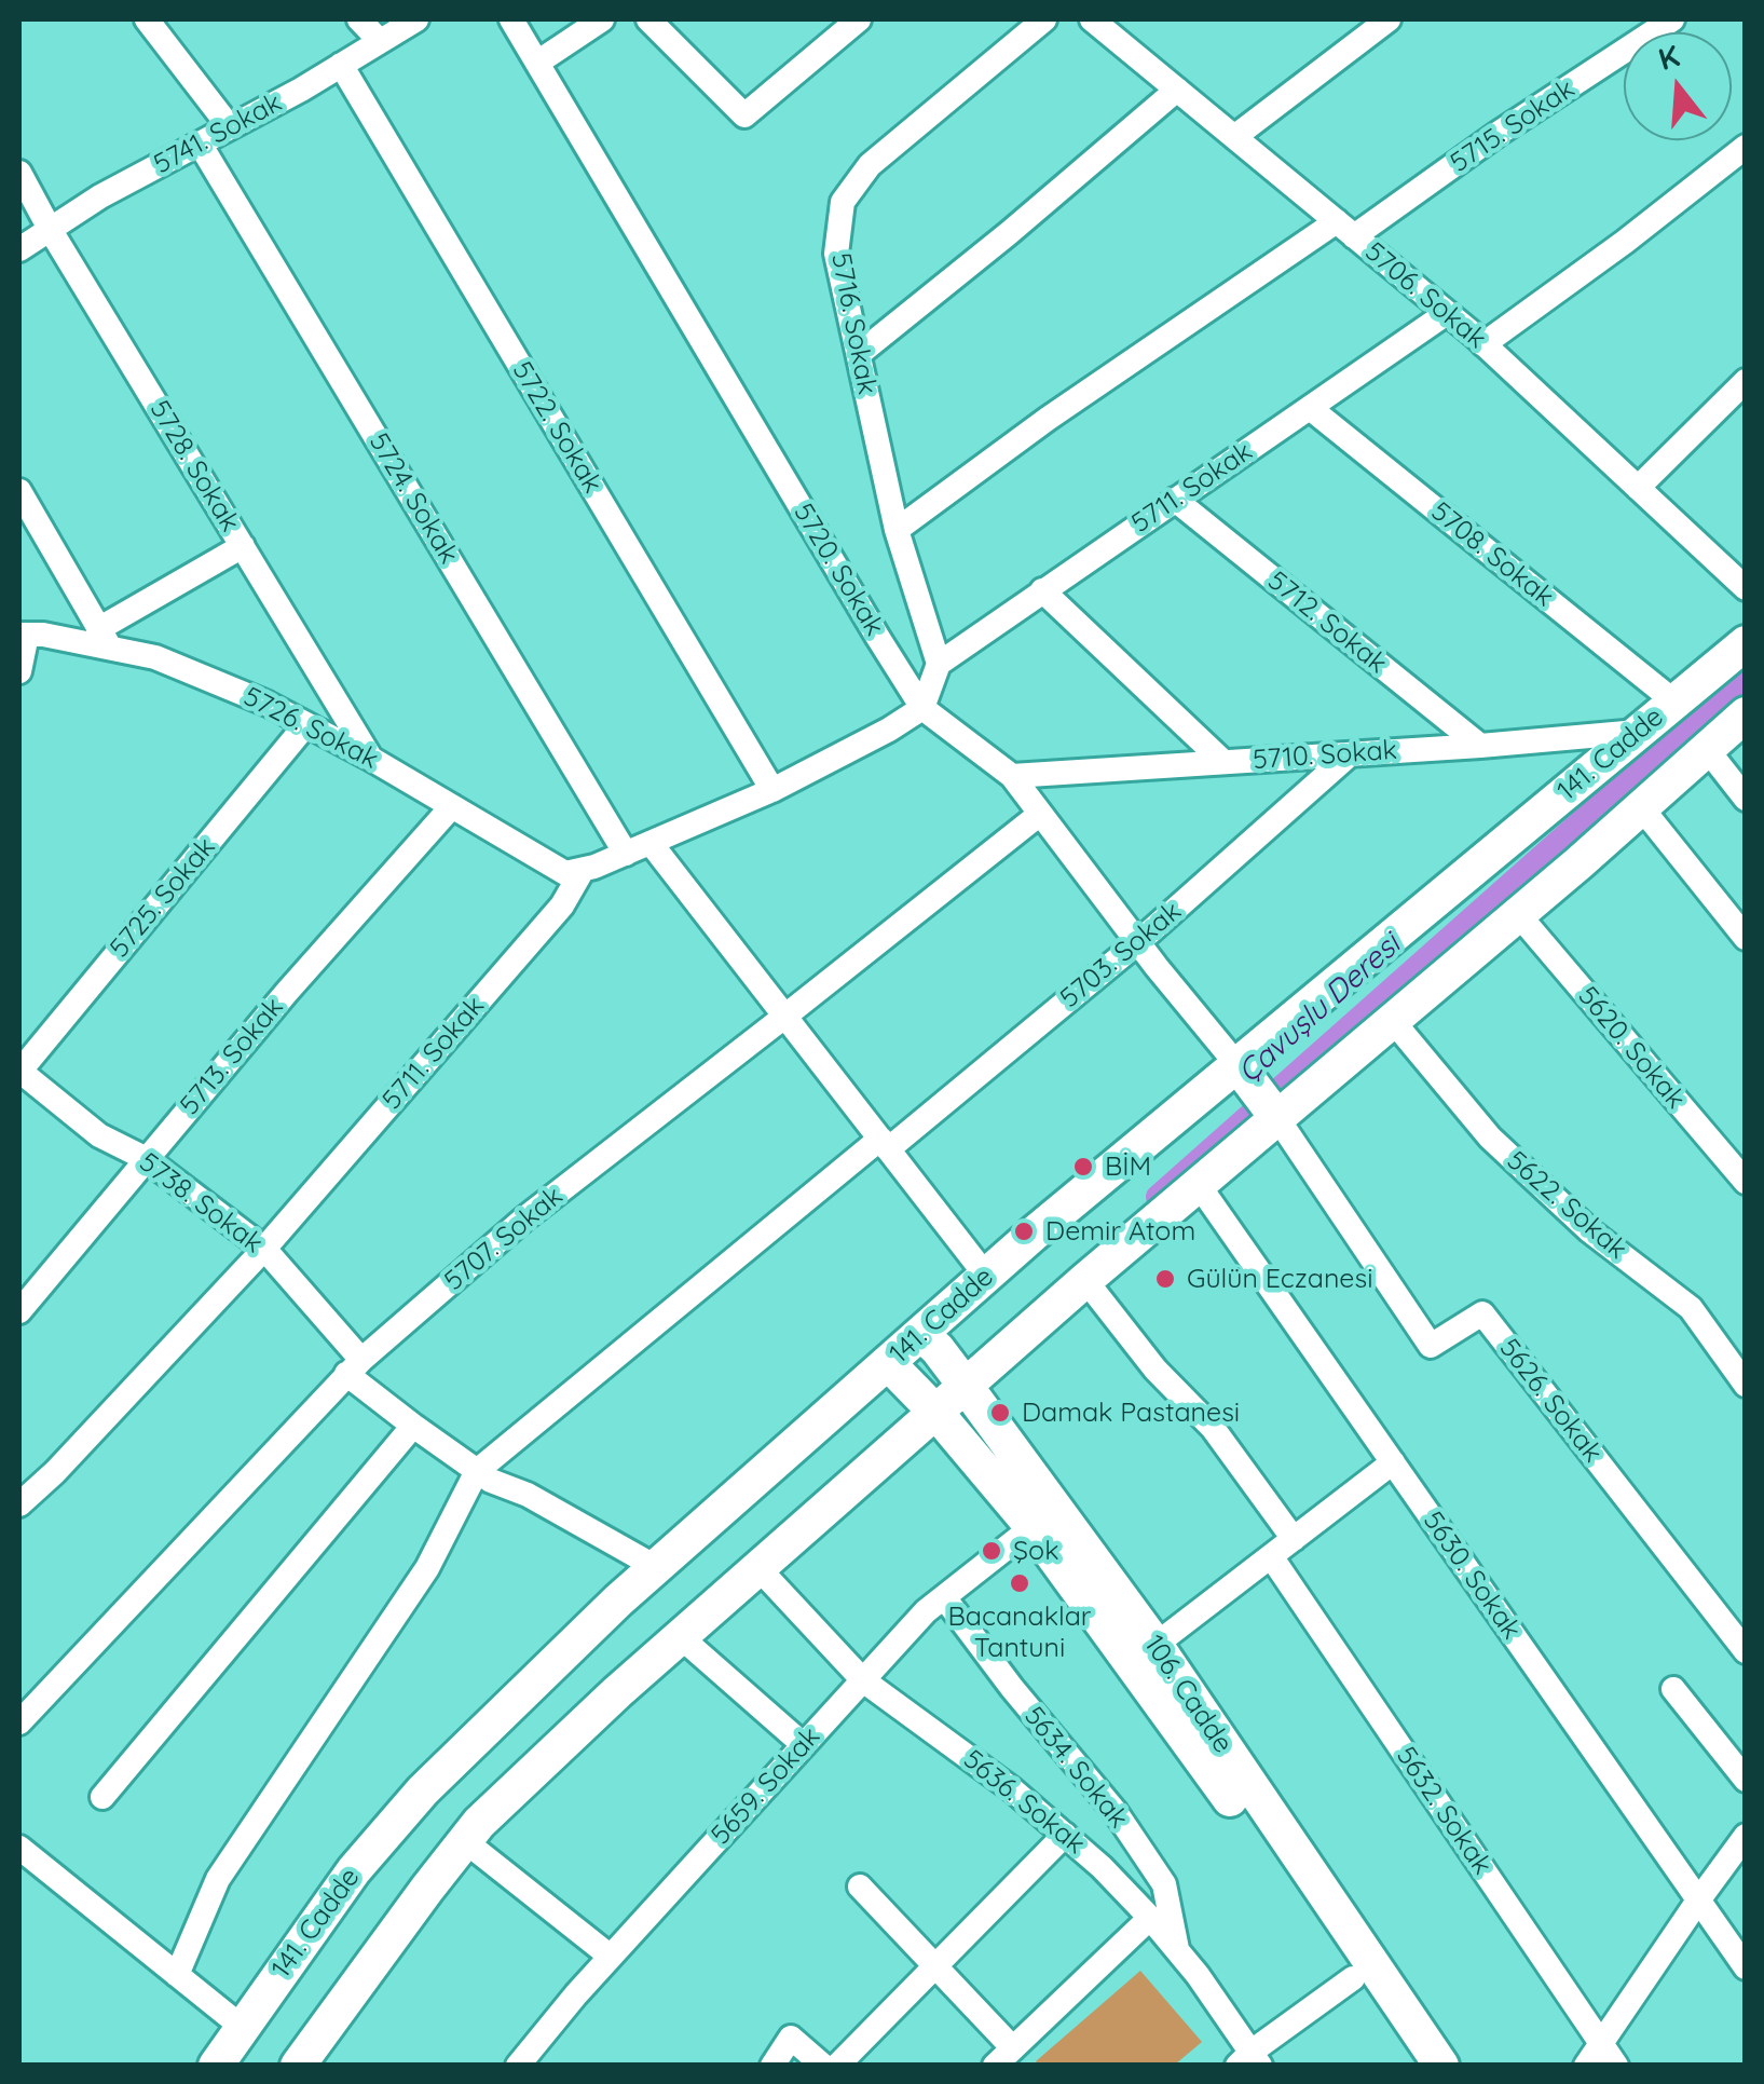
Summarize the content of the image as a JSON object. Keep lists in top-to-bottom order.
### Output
{
  "streets": {
    "street": [
      "5715. Sokak",
      "5741. Sokak",
      "5706. Sokak",
      "5716. Sokak",
      "5722. Sokak",
      "5728. Sokak",
      "5711. Sokak",
      "5724. Sokak",
      "5708. Sokak",
      "5720. Sokak",
      "5712. Sokak",
      "5726. Sokak",
      "141. Cadde",
      "5710. Sokak",
      "5725. Sokak",
      "5703. Sokak",
      "5620. Sokak",
      "5713. Sokak",
      "5738. Sokak",
      "5622. Sokak",
      "5707. Sokak",
      "5626. Sokak",
      "5630. Sokak",
      "106. Cadde",
      "5634. Sokak",
      "5659. Sokak",
      "5636. Sokak",
      "5632. Sokak"
    ]
  },
  "crossings": [
    ["5715. Sokak", "5706. Sokak"],
    ["5715. Sokak", "5716. Sokak"],
    ["5741. Sokak", "5722. Sokak"],
    ["5741. Sokak", "5728. Sokak"],
    ["5741. Sokak", "5724. Sokak"],
    ["5706. Sokak", "5711. Sokak"],
    ["5716. Sokak", "5711. Sokak"],
    ["5728. Sokak", "5726. Sokak"],
    ["5711. Sokak", "5708. Sokak"],
    ["5711. Sokak", "5712. Sokak"],
    ["5711. Sokak", "5726. Sokak"],
    ["5711. Sokak", "5738. Sokak"],
    ["5708. Sokak", "141. Cadde"],
    ["5720. Sokak", "141. Cadde"],
    ["5720. Sokak", "5710. Sokak"],
    ["5720. Sokak", "5703. Sokak"],
    ["5720. Sokak", "5707. Sokak"],
    ["5712. Sokak", "5710. Sokak"],
    ["5726. Sokak", "5725. Sokak"],
    ["5726. Sokak", "5713. Sokak"],
    ["141. Cadde", "5710. Sokak"],
    ["141. Cadde", "5738. Sokak"],
    ["141. Cadde", "106. Cadde"],
    ["5710. Sokak", "5703. Sokak"],
    ["5725. Sokak", "5738. Sokak"],
    ["5703. Sokak", "5738. Sokak"],
    ["5713. Sokak", "5738. Sokak"],
    ["5738. Sokak", "5707. Sokak"],
    ["106. Cadde", "5659. Sokak"],
    ["5634. Sokak", "5659. Sokak"],
    ["5634. Sokak", "5636. Sokak"],
    ["5659. Sokak", "5636. Sokak"]
  ],
  "water": ["Çavuşlu Deresi"],
  "places": [
    "BİM",
    "Demir Atom",
    "Gülün Eczanesi",
    "Damak Pastanesi",
    "Şok",
    "Bacanaklar Tantuni"
  ],
  "north": "top"
}
